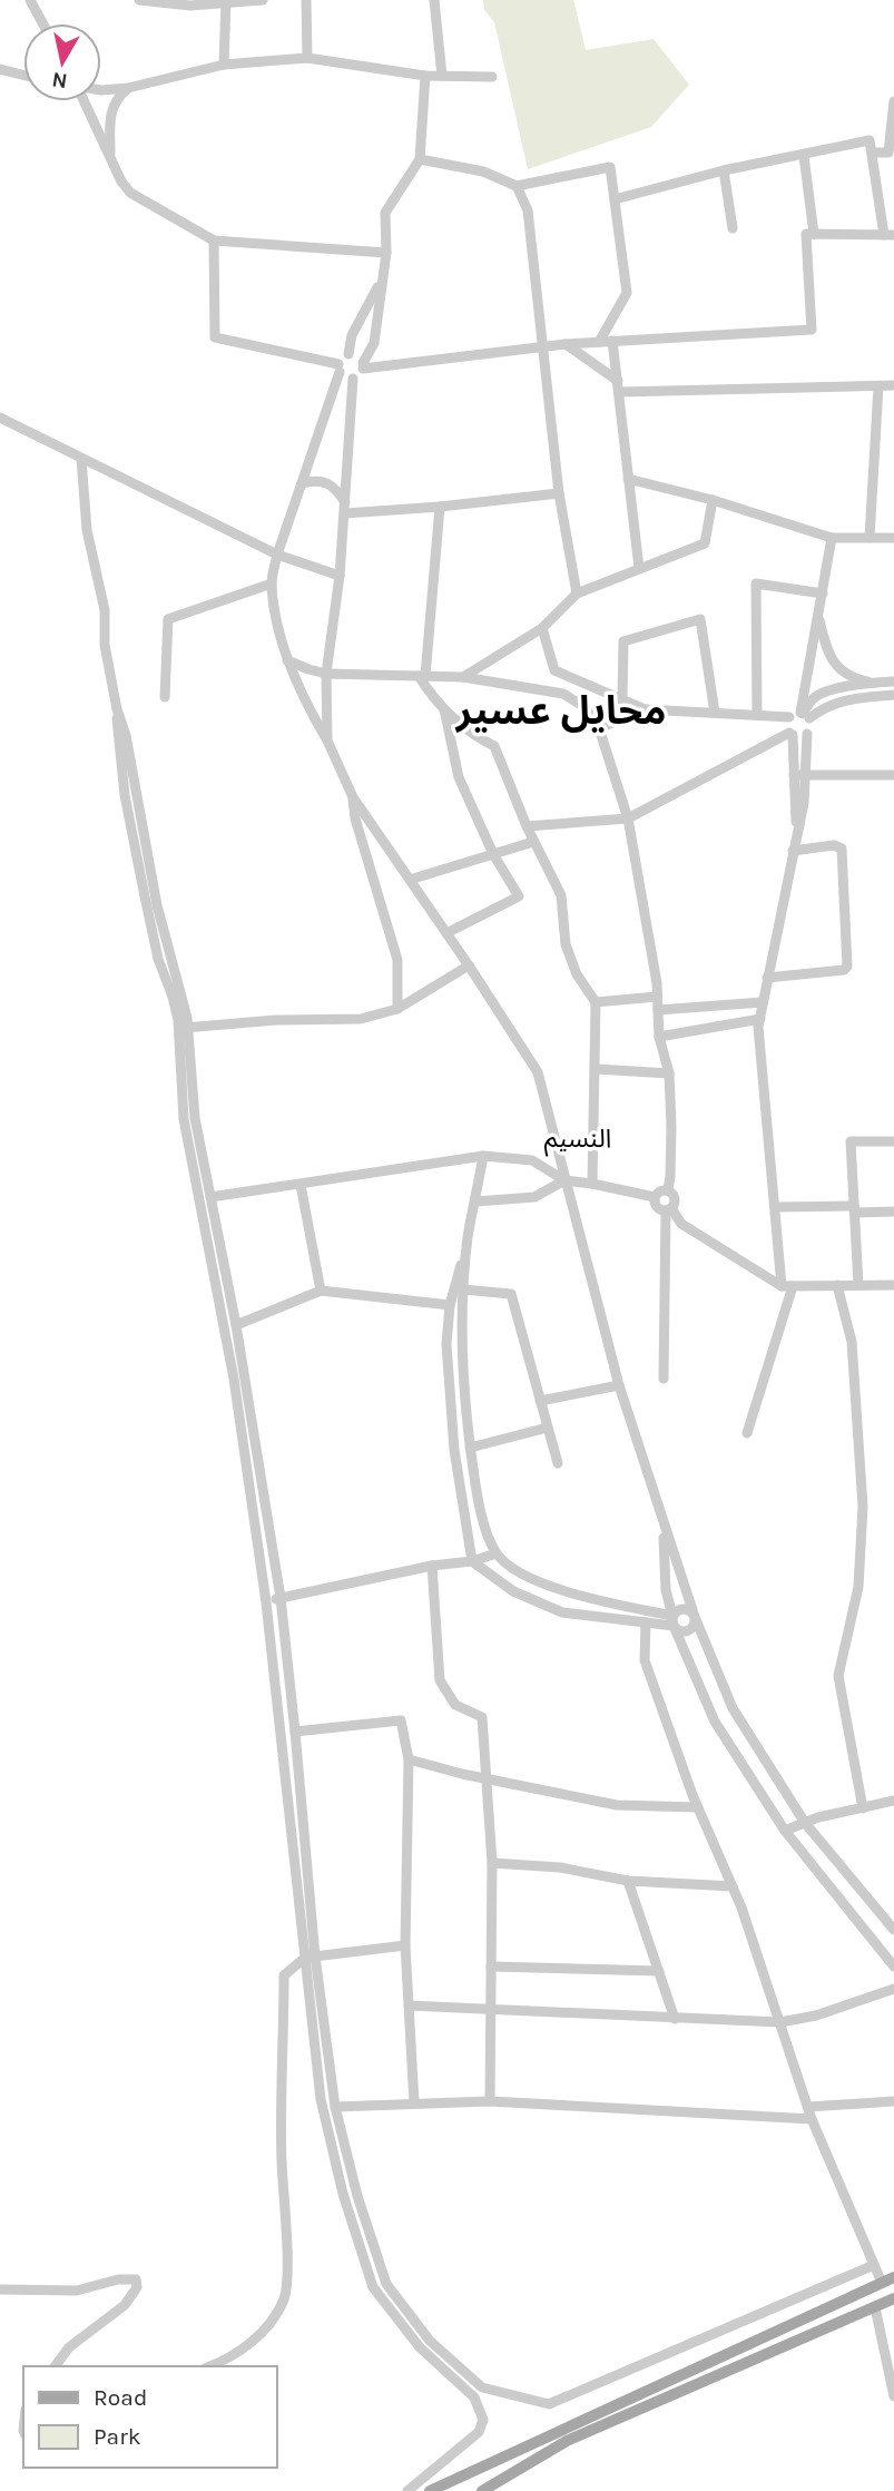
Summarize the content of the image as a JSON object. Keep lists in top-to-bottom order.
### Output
{
  "districts": ["محايل عسير", "النسيم"],
  "legend": ["Road", "Park"],
  "north": "bottom"
}
